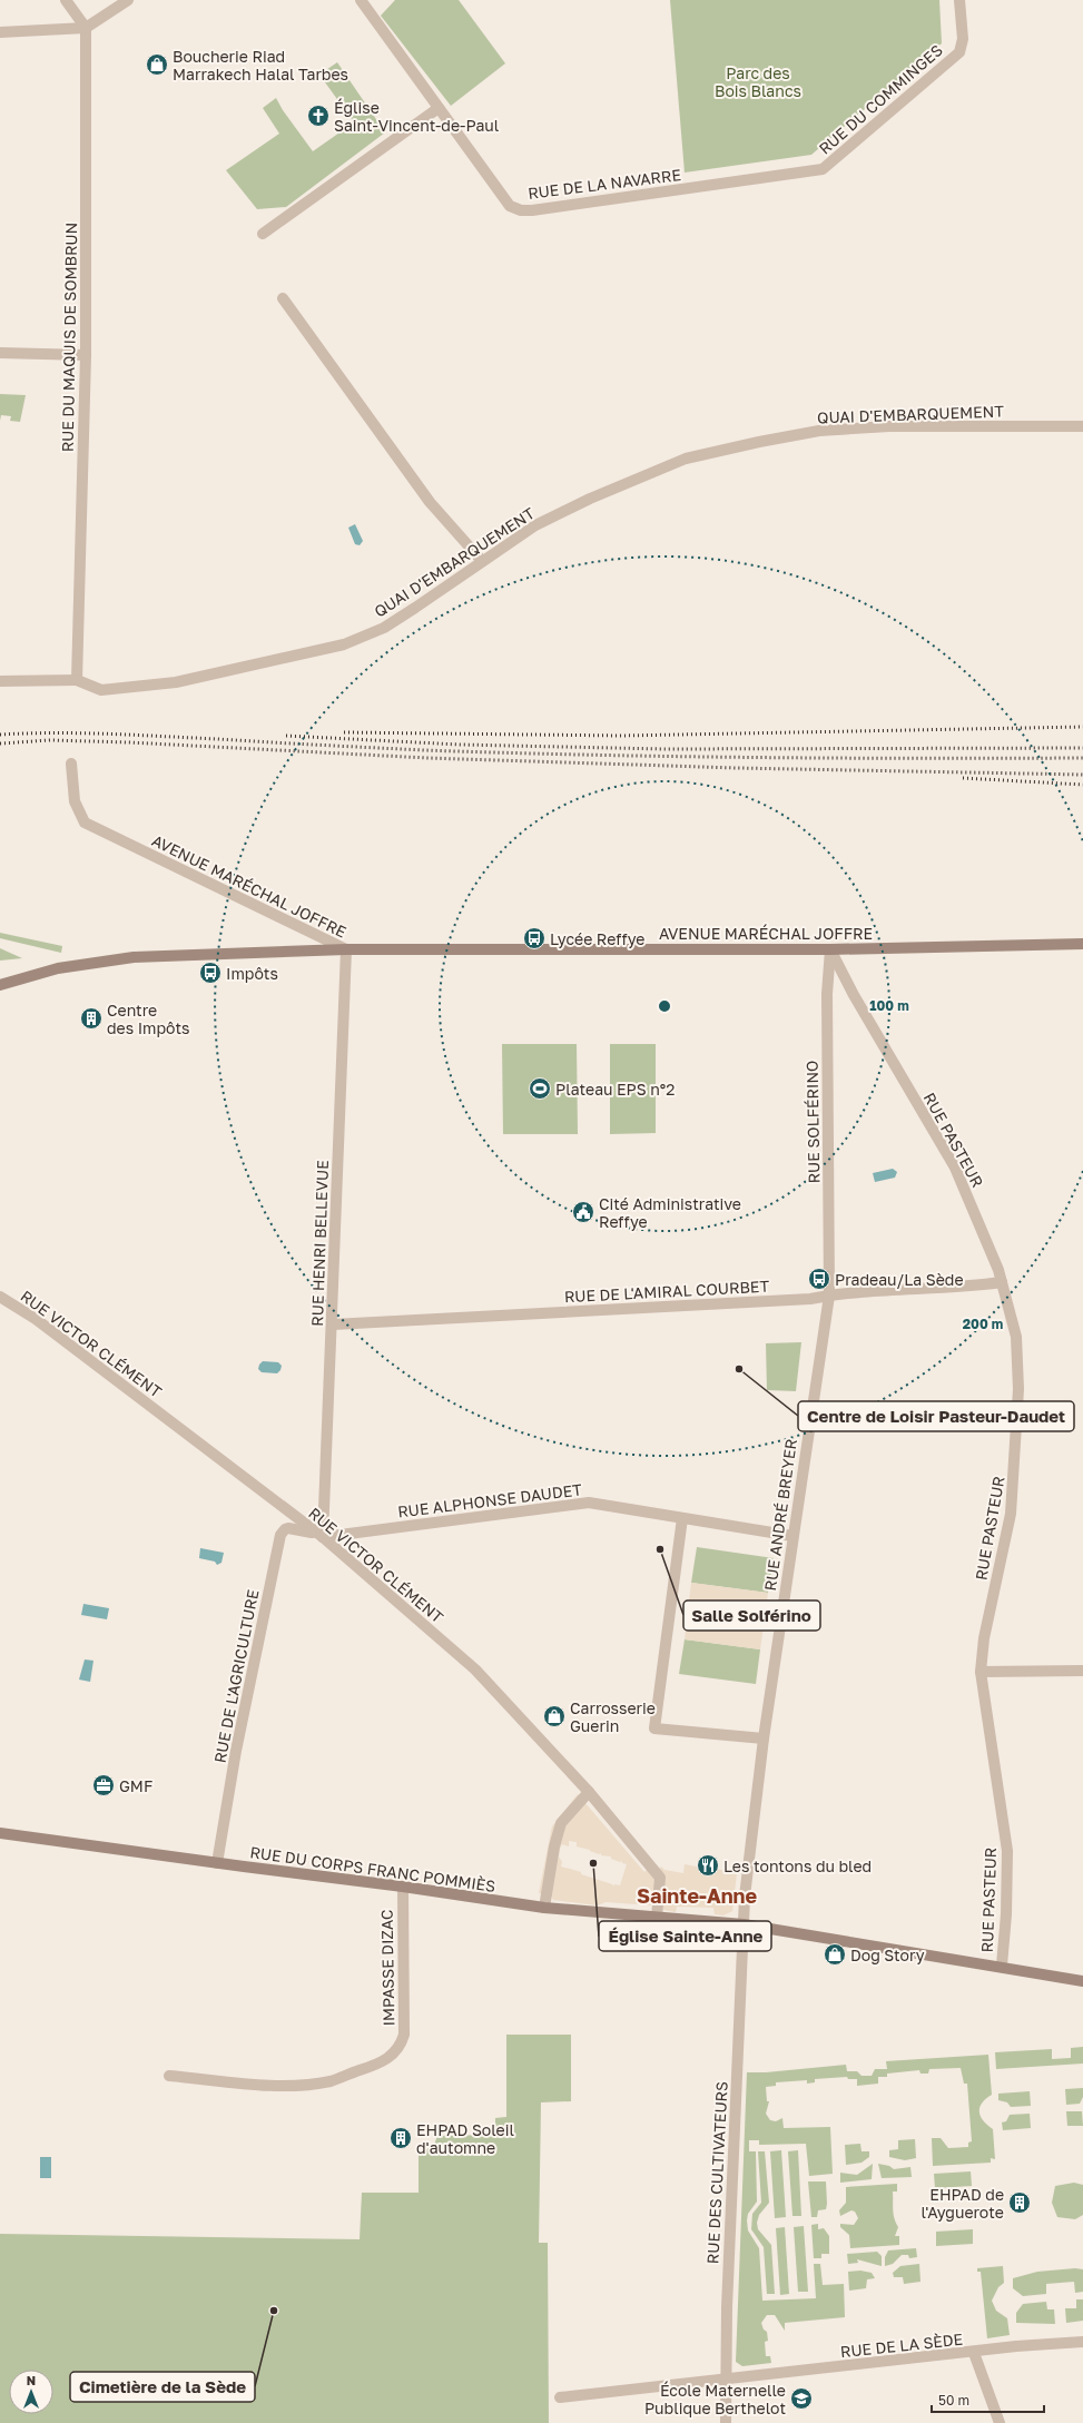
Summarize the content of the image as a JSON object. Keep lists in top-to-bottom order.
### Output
{
  "streets": {
    "main road": ["AVENUE MARÉCHAL JOFFRE", "RUE DU CORPS FRANC POMMIÈS"],
    "street": [
      "RUE DU COMMINGES",
      "RUE DE LA NAVARRE",
      "RUE DU MAQUIS DE SOMBRUN",
      "QUAI D'EMBARQUEMENT",
      "RUE SOLFÉRINO",
      "RUE PASTEUR",
      "RUE HENRI BELLEVUE",
      "RUE DE L'AMIRAL COURBET",
      "RUE VICTOR CLÉMENT",
      "RUE ALPHONSE DAUDET",
      "RUE ANDRÉ BREYER",
      "RUE DE L'AGRICULTURE",
      "IMPASSE DIZAC",
      "RUE DES CULTIVATEURS",
      "RUE DE LA SÈDE"
    ]
  },
  "crossings": [
    ["RUE DU COMMINGES", "RUE DE LA NAVARRE"],
    ["RUE DU MAQUIS DE SOMBRUN", "QUAI D'EMBARQUEMENT"],
    ["AVENUE MARÉCHAL JOFFRE", "RUE SOLFÉRINO"],
    ["AVENUE MARÉCHAL JOFFRE", "RUE PASTEUR"],
    ["AVENUE MARÉCHAL JOFFRE", "RUE HENRI BELLEVUE"],
    ["RUE SOLFÉRINO", "RUE PASTEUR"],
    ["RUE SOLFÉRINO", "RUE DE L'AMIRAL COURBET"],
    ["RUE SOLFÉRINO", "RUE ANDRÉ BREYER"],
    ["RUE PASTEUR", "RUE DE L'AMIRAL COURBET"],
    ["RUE PASTEUR", "RUE DU CORPS FRANC POMMIÈS"],
    ["RUE HENRI BELLEVUE", "RUE DE L'AMIRAL COURBET"],
    ["RUE HENRI BELLEVUE", "RUE VICTOR CLÉMENT"],
    ["RUE HENRI BELLEVUE", "RUE ALPHONSE DAUDET"],
    ["RUE HENRI BELLEVUE", "RUE DE L'AGRICULTURE"],
    ["RUE DE L'AMIRAL COURBET", "RUE ANDRÉ BREYER"],
    ["RUE VICTOR CLÉMENT", "RUE ALPHONSE DAUDET"],
    ["RUE VICTOR CLÉMENT", "RUE DE L'AGRICULTURE"],
    ["RUE VICTOR CLÉMENT", "RUE DU CORPS FRANC POMMIÈS"],
    ["RUE ALPHONSE DAUDET", "RUE ANDRÉ BREYER"],
    ["RUE ALPHONSE DAUDET", "RUE DE L'AGRICULTURE"],
    ["RUE ANDRÉ BREYER", "RUE DU CORPS FRANC POMMIÈS"],
    ["RUE ANDRÉ BREYER", "RUE DES CULTIVATEURS"],
    ["RUE DE L'AGRICULTURE", "RUE DU CORPS FRANC POMMIÈS"],
    ["RUE DU CORPS FRANC POMMIÈS", "IMPASSE DIZAC"],
    ["RUE DU CORPS FRANC POMMIÈS", "RUE DES CULTIVATEURS"],
    ["RUE DES CULTIVATEURS", "RUE DE LA SÈDE"]
  ],
  "districts": ["Sainte-Anne"],
  "parks": ["Parc des Bois Blancs"],
  "places": {
    "shop": ["Boucherie Riad Marrakech Halal Tarbes", "Carrosserie Guerin", "Dog Story"],
    "church": ["Église Saint-Vincent-de-Paul"],
    "bus stop": ["Lycée Reffye", "Impôts", "Pradeau/La Sède"],
    "building": ["Centre des Impôts", "EHPAD Soleil d'automne", "EHPAD de l'Ayguerote"],
    "sports": ["Plateau EPS n°2"],
    "public building": ["Cité Administrative Reffye"],
    "other": [
      "Centre de Loisir Pasteur-Daudet",
      "Salle Solférino",
      "Église Sainte-Anne",
      "Cimetière de la Sède"
    ],
    "office": ["GMF"],
    "restaurant": ["Les tontons du bled"],
    "school or university": ["École Maternelle Publique Berthelot"]
  },
  "scale_bar": "50 m",
  "north": "top",
  "rings": ["100 m", "200 m"]
}
